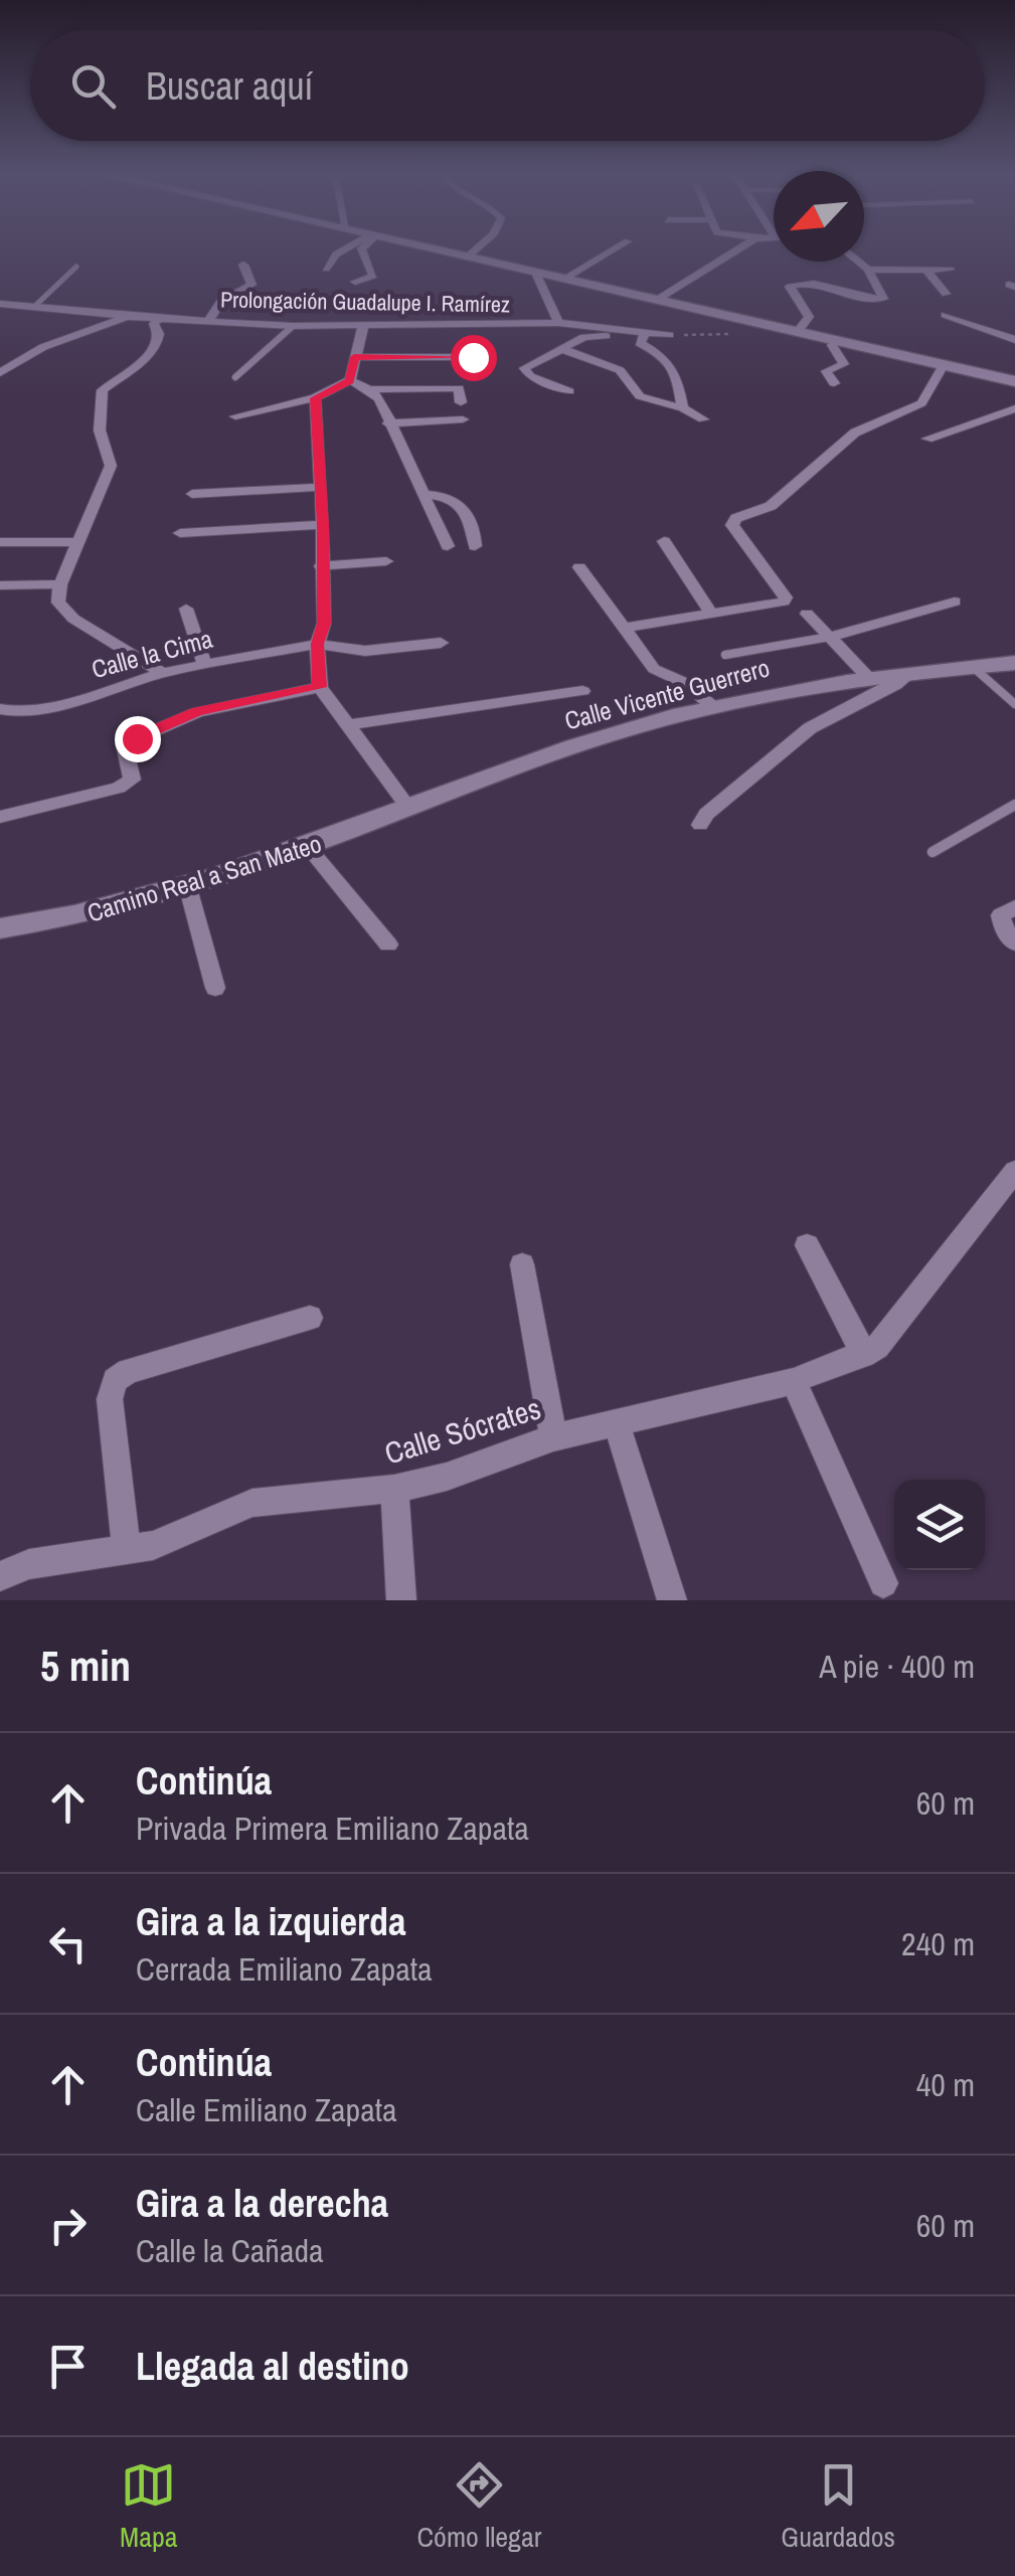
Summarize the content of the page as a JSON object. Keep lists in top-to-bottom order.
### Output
{
  "streets": {
    "main road": ["Calle Vicente Guerrero", "Camino Real a San Mateo"],
    "street": ["Prolongación Guadalupe I. Ramírez", "Calle la Cima", "Calle Sócrates"]
  },
  "crossings": [
    ["Calle Vicente Guerrero", "Camino Real a San Mateo"]
  ],
  "north": "bottom left",
  "page": {
    "search": "Buscar aquí",
    "heading": ["5 min", "A pie · 400 m"],
    "list": [
      ["Continúa", "Privada Primera Emiliano Zapata", "60 m"],
      ["Gira a la izquierda", "Cerrada Emiliano Zapata", "240 m"],
      ["Continúa", "Calle Emiliano Zapata", "40 m"],
      ["Gira a la derecha", "Calle la Cañada", "60 m"],
      "Llegada al destino"
    ],
    "nav": ["Mapa", "Cómo llegar", "Guardados"]
  }
}
